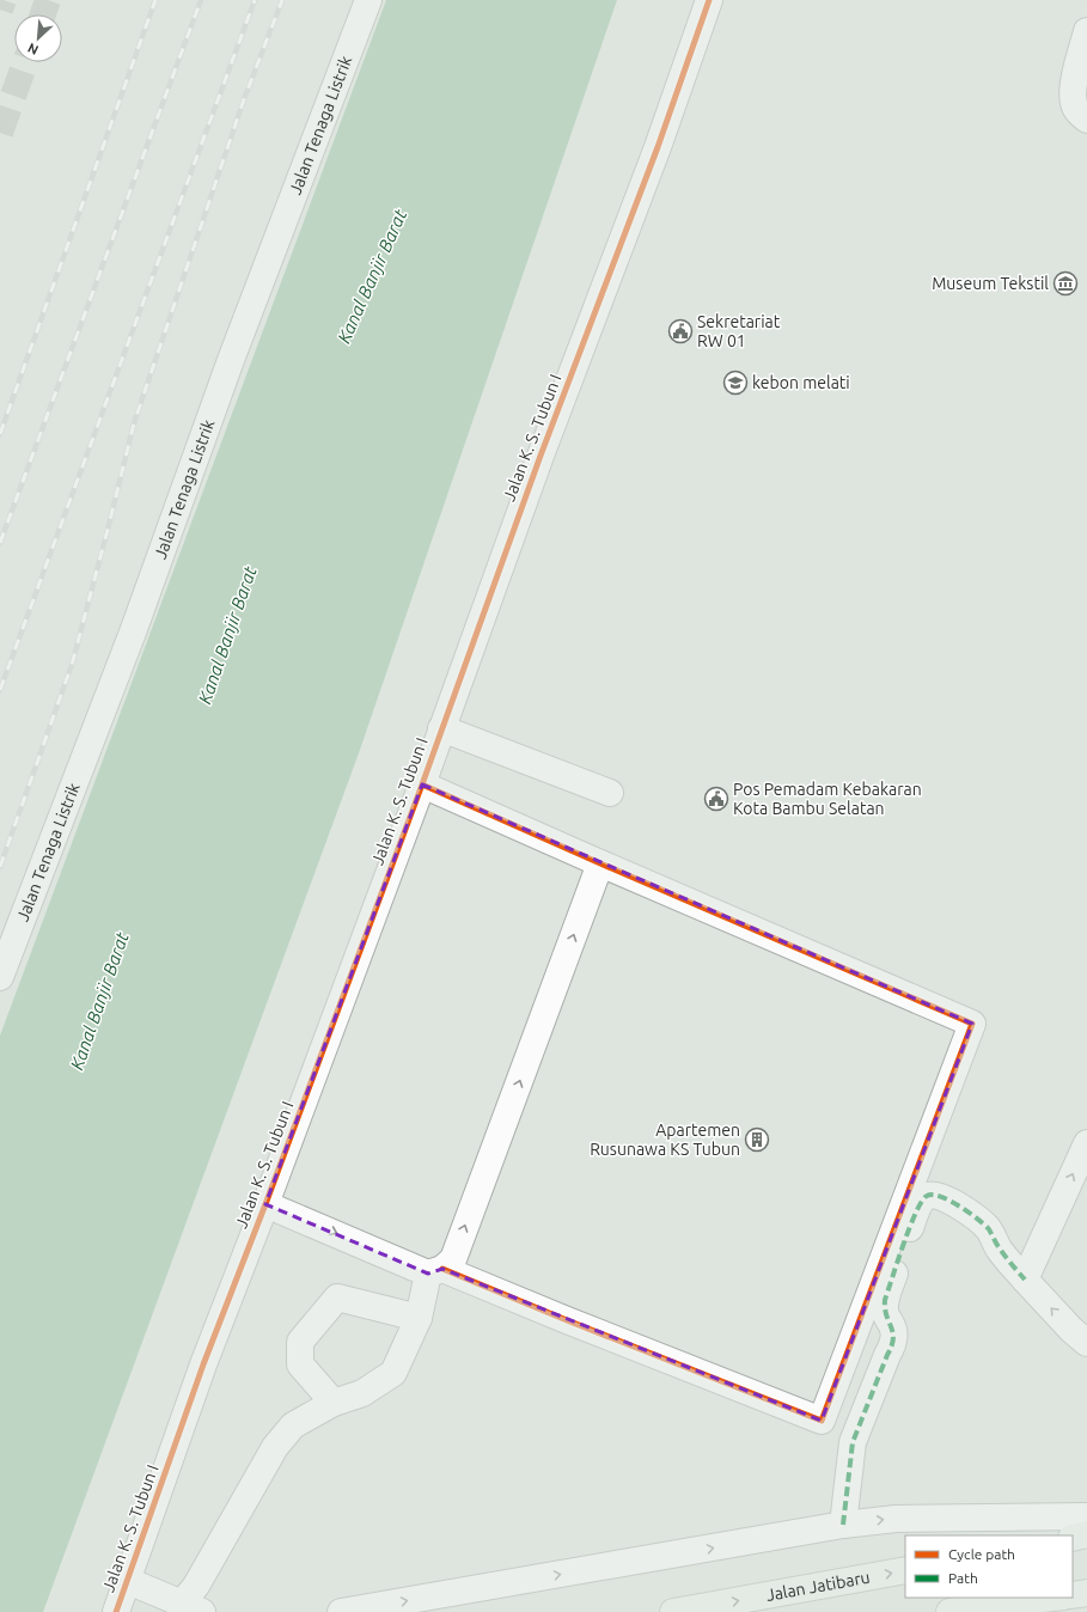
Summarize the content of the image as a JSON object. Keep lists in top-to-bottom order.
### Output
{
  "streets": {
    "main road": ["Jalan Jatibaru"],
    "street": ["Jalan Tenaga Listrik", "Jalan K. S. Tubun I"]
  },
  "one_way": ["Jalan Jatibaru"],
  "water": ["Kanal Banjir Barat"],
  "places": {
    "museum": ["Museum Tekstil"],
    "public building": ["Sekretariat RW 01", "Pos Pemadam Kebakaran Kota Bambu Selatan"],
    "school or university": ["kebon melati"],
    "building": ["Apartemen Rusunawa KS Tubun"]
  },
  "legend": ["Cycle path", "Path"],
  "north": "bottom left"
}
